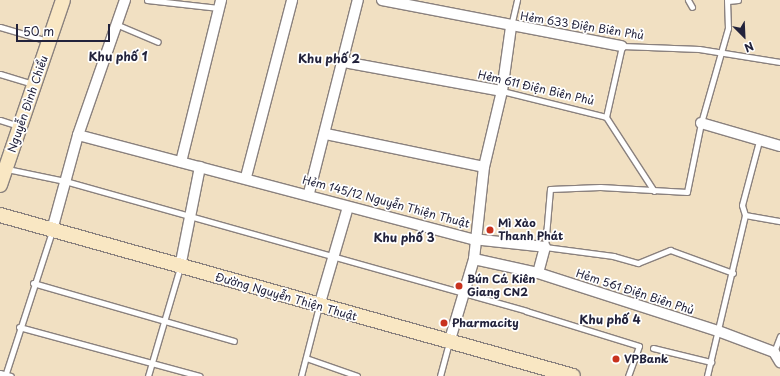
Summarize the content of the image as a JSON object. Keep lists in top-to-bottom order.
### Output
{
  "streets": {
    "street": [
      "Hẻm 633 Ðiện Biên Phủ",
      "Hẻm 611 Ðiện Biên Phủ",
      "Nguyễn Đình Chiểu",
      "Hẻm 145/12 Nguyễn Thiện Thuật",
      "Hẻm 561 Ðiện Biên Phủ",
      "Đường Nguyễn Thiện Thuật"
    ]
  },
  "districts": [
    "Khu phố 1",
    "Khu phố 2",
    "Khu phố 3",
    "Khu phố 4"
  ],
  "places": [
    "Mì Xào Thanh Phát",
    "Bún Cá Kiên Giang CN2",
    "Pharmacity",
    "VPBank"
  ],
  "scale_bar": "50 m",
  "north": "bottom right"
}
